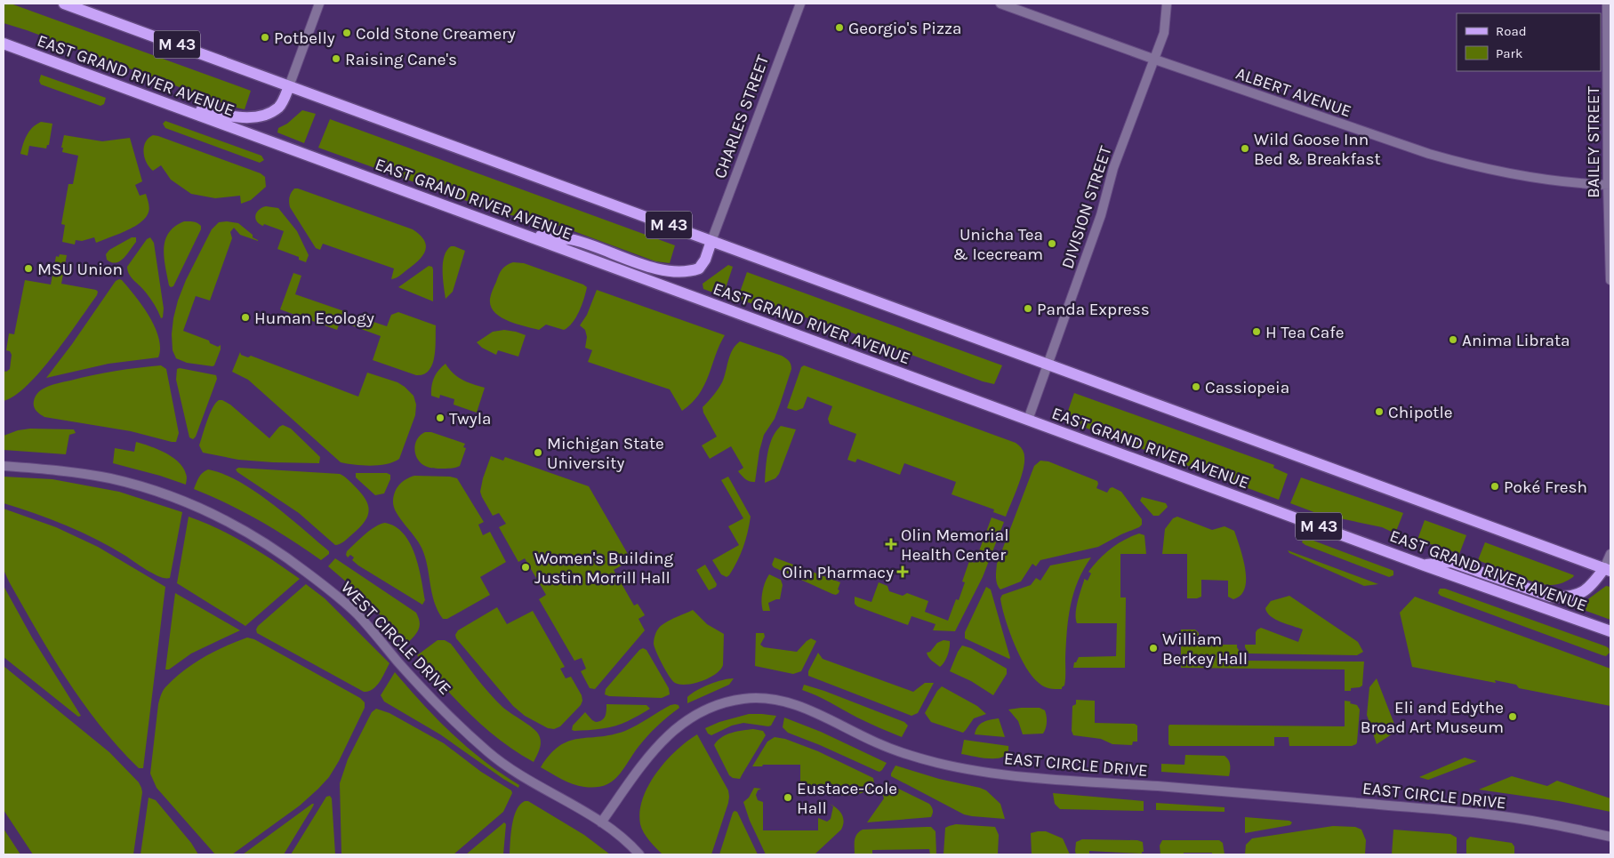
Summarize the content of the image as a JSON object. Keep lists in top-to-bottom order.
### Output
{
  "streets": {
    "main road": ["M 43", "EAST GRAND RIVER AVENUE"],
    "street": [
      "ALBERT AVENUE",
      "CHARLES STREET",
      "BAILEY STREET",
      "DIVISION STREET",
      "WEST CIRCLE DRIVE",
      "EAST CIRCLE DRIVE"
    ]
  },
  "crossings": [
    ["M 43", "CHARLES STREET"],
    ["M 43", "DIVISION STREET"],
    ["EAST GRAND RIVER AVENUE", "DIVISION STREET"],
    ["ALBERT AVENUE", "BAILEY STREET"],
    ["ALBERT AVENUE", "DIVISION STREET"],
    ["WEST CIRCLE DRIVE", "EAST CIRCLE DRIVE"]
  ],
  "places": {
    "other": [
      "Georgio's Pizza",
      "Cold Stone Creamery",
      "Potbelly",
      "Raising Cane's",
      "Wild Goose Inn Bed & Breakfast",
      "Unicha Tea & Icecream",
      "MSU Union",
      "Panda Express",
      "Human Ecology",
      "H Tea Cafe",
      "Anima Librata",
      "Cassiopeia",
      "Chipotle",
      "Twyla",
      "Michigan State University",
      "Poké Fresh",
      "Women's Building Justin Morrill Hall",
      "William Berkey Hall",
      "Eli and Edythe Broad Art Museum",
      "Eustace-Cole Hall"
    ],
    "health": ["Olin Memorial Health Center", "Olin Pharmacy"]
  },
  "legend": ["Road", "Park"]
}
